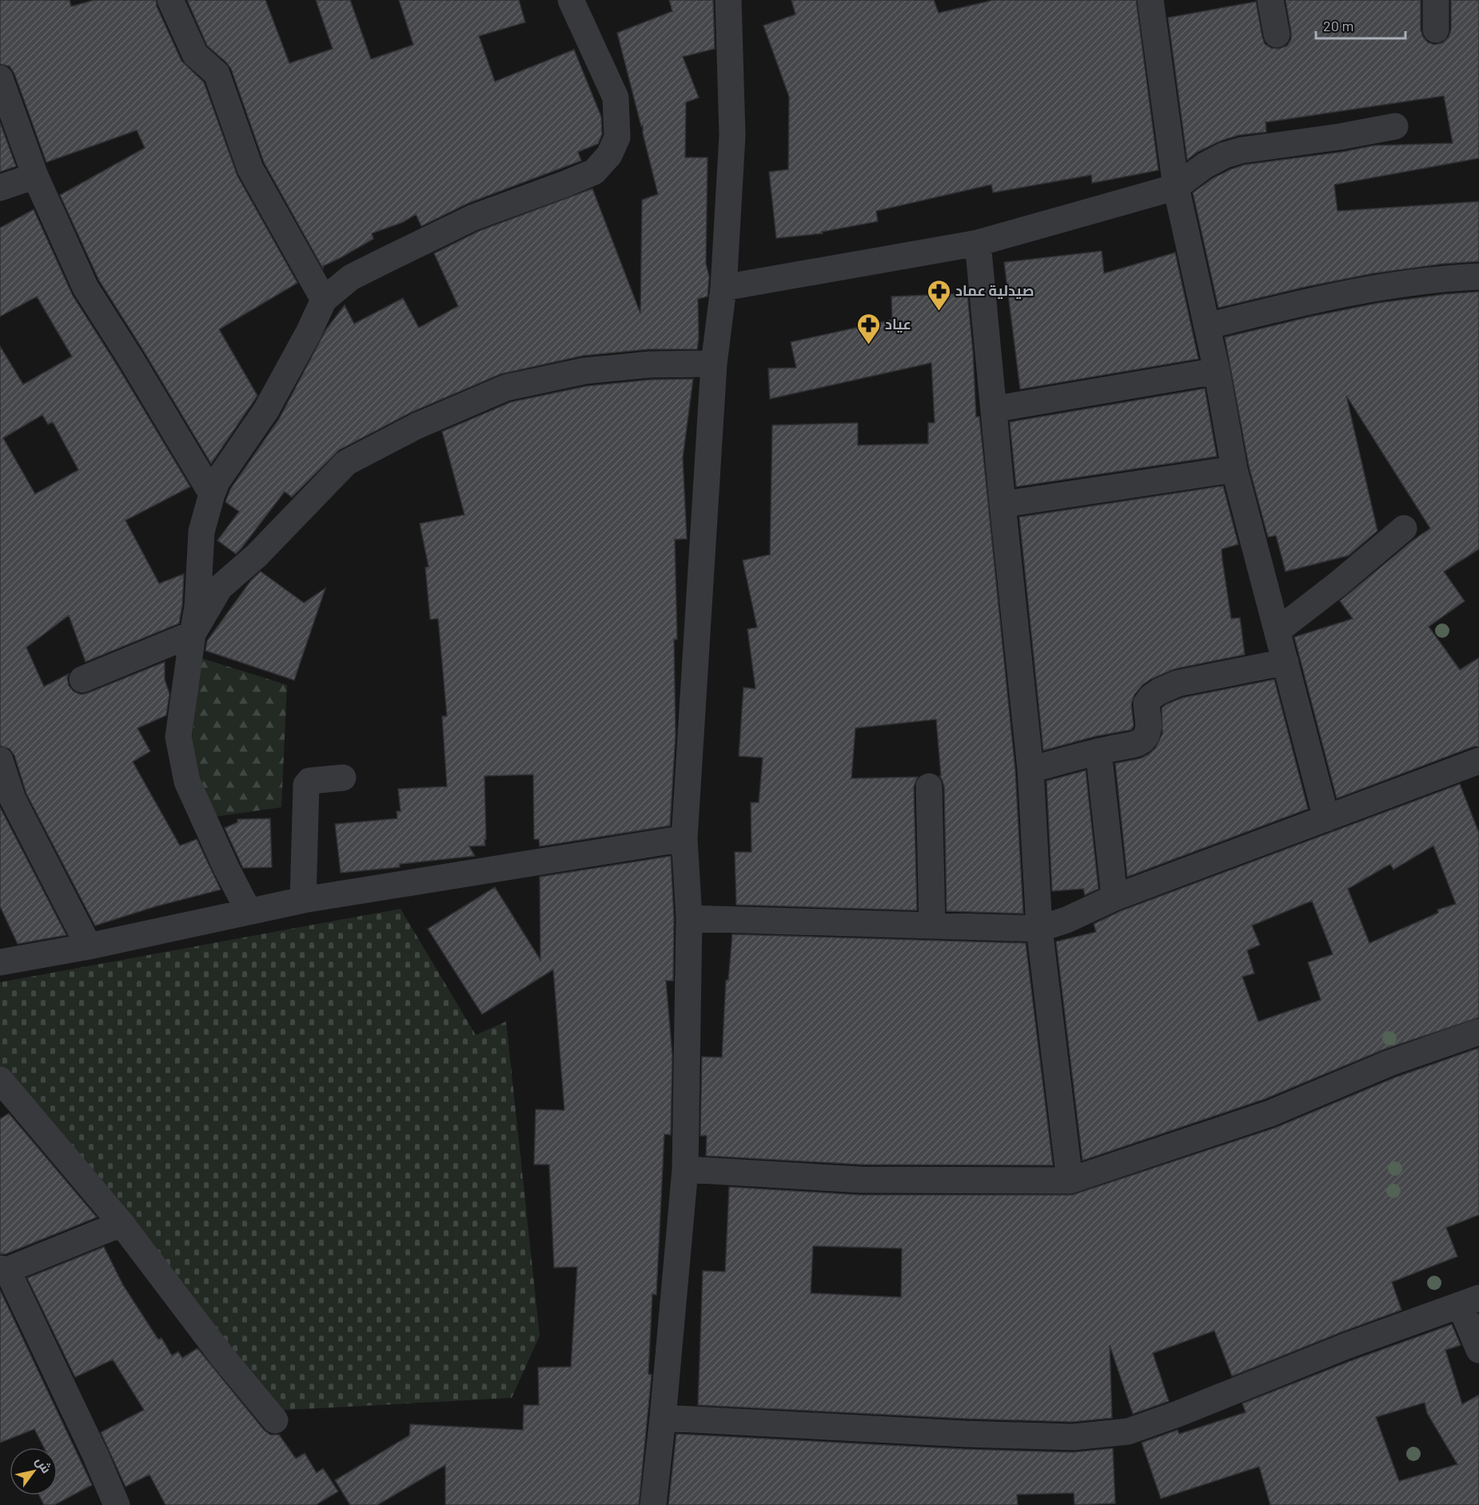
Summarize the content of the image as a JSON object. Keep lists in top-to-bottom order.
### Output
{
  "places": {
    "pharmacy": ["صيدلية عماد", "عياد"]
  },
  "scale_bar": "20 m",
  "north": "top right"
}
